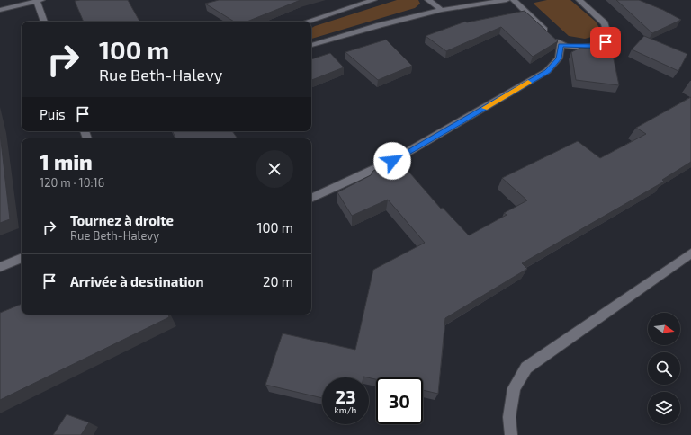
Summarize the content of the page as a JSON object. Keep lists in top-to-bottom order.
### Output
{
  "north": "right",
  "page": {
    "turn": ["100 m", "Rue Beth-Halevy"],
    "then": "Puis",
    "heading": ["1 min", "120 m · 10:16"],
    "list": [
      {
        "name": "Tournez à droite",
        "note": "Rue Beth-Halevy",
        "value": "100 m"
      },
      {
        "name": "Arrivée à destination",
        "value": "20 m"
      }
    ],
    "speed": "23 km/h",
    "limit": "30"
  }
}
